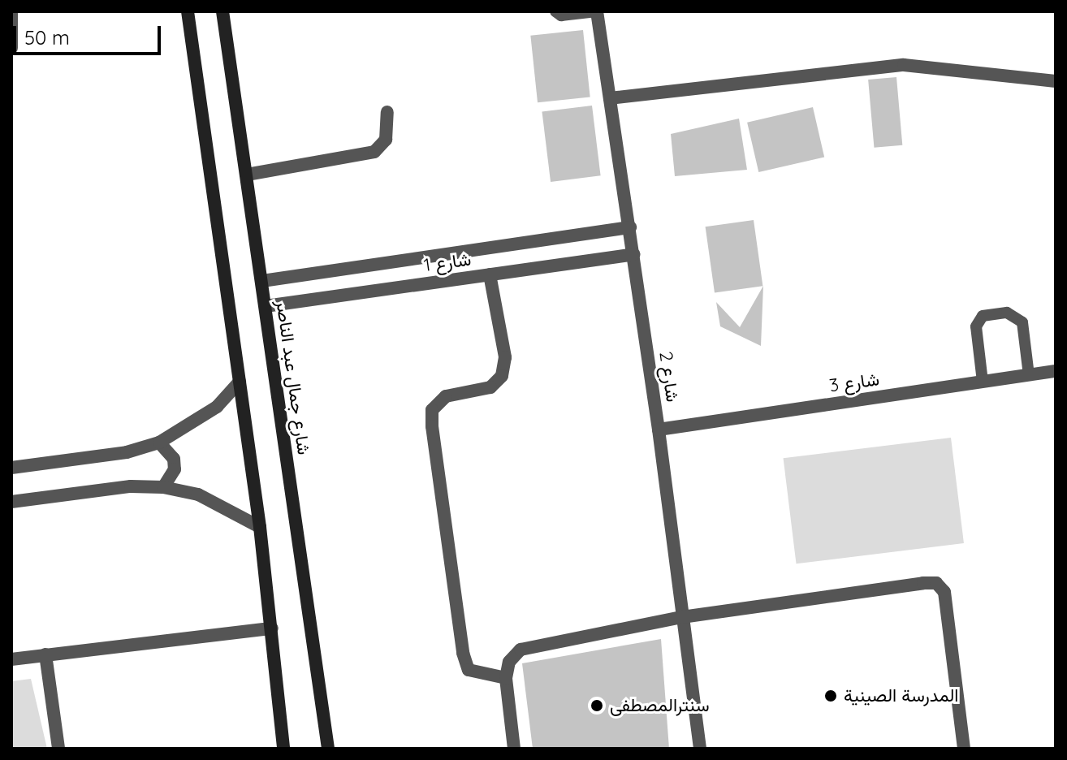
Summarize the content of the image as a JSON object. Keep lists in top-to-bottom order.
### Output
{
  "streets": {
    "main road": ["شارع جمال عبد الناصر"],
    "street": ["شارع 1", "شارع 2", "شارع 3"]
  },
  "crossings": [
    ["شارع 1", "شارع 2"],
    ["شارع 1", "شارع جمال عبد الناصر"],
    ["شارع 2", "شارع 3"]
  ],
  "places": ["المدرسة الصينية", "سنترالمصطفى"],
  "scale_bar": "50 m"
}
